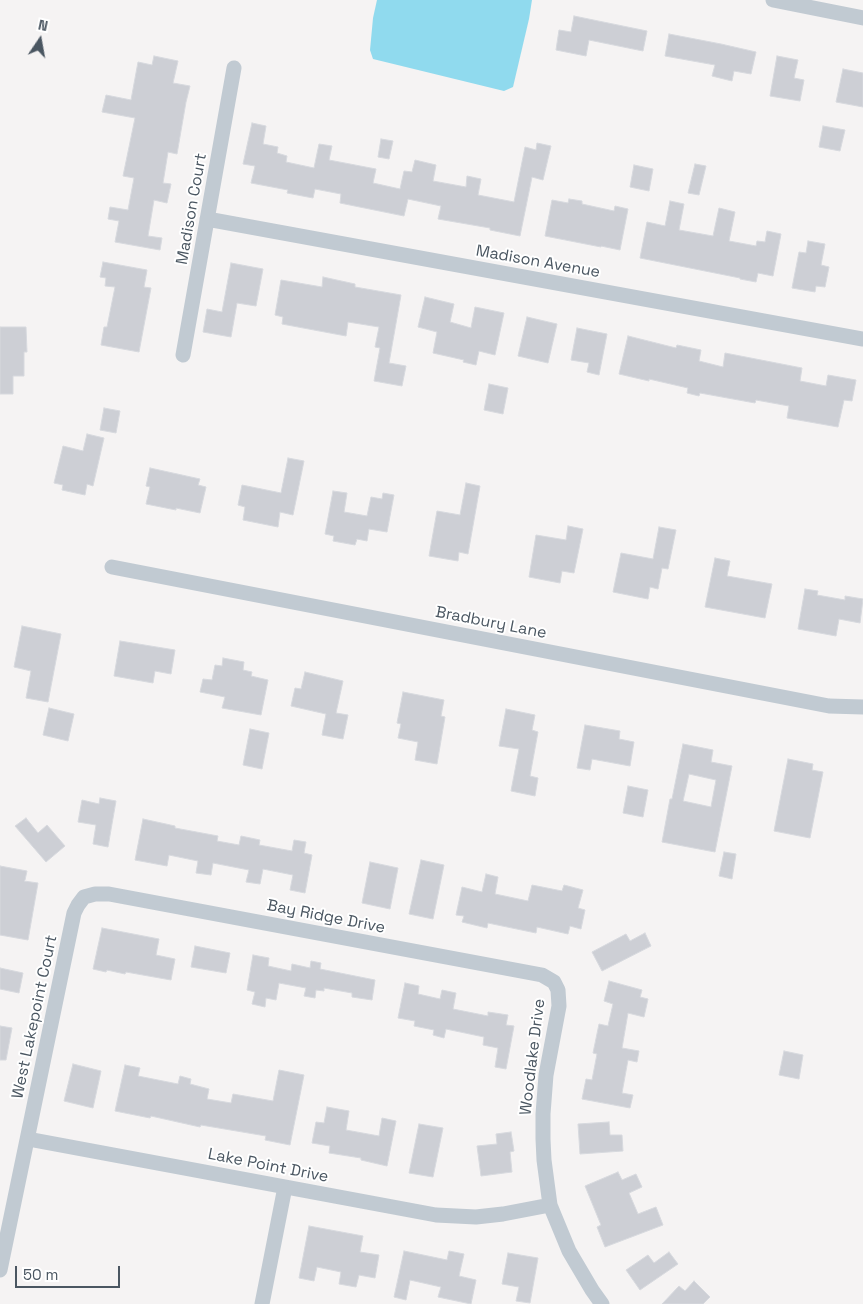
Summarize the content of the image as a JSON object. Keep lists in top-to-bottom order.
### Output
{
  "streets": {
    "street": [
      "Madison Court",
      "Madison Avenue",
      "Bradbury Lane",
      "Bay Ridge Drive",
      "West Lakepoint Court",
      "Woodlake Drive",
      "Lake Point Drive"
    ]
  },
  "crossings": [
    ["Madison Court", "Madison Avenue"],
    ["Bay Ridge Drive", "West Lakepoint Court"],
    ["Bay Ridge Drive", "Woodlake Drive"],
    ["West Lakepoint Court", "Lake Point Drive"],
    ["Woodlake Drive", "Lake Point Drive"]
  ],
  "scale_bar": "50 m",
  "north": "top"
}
